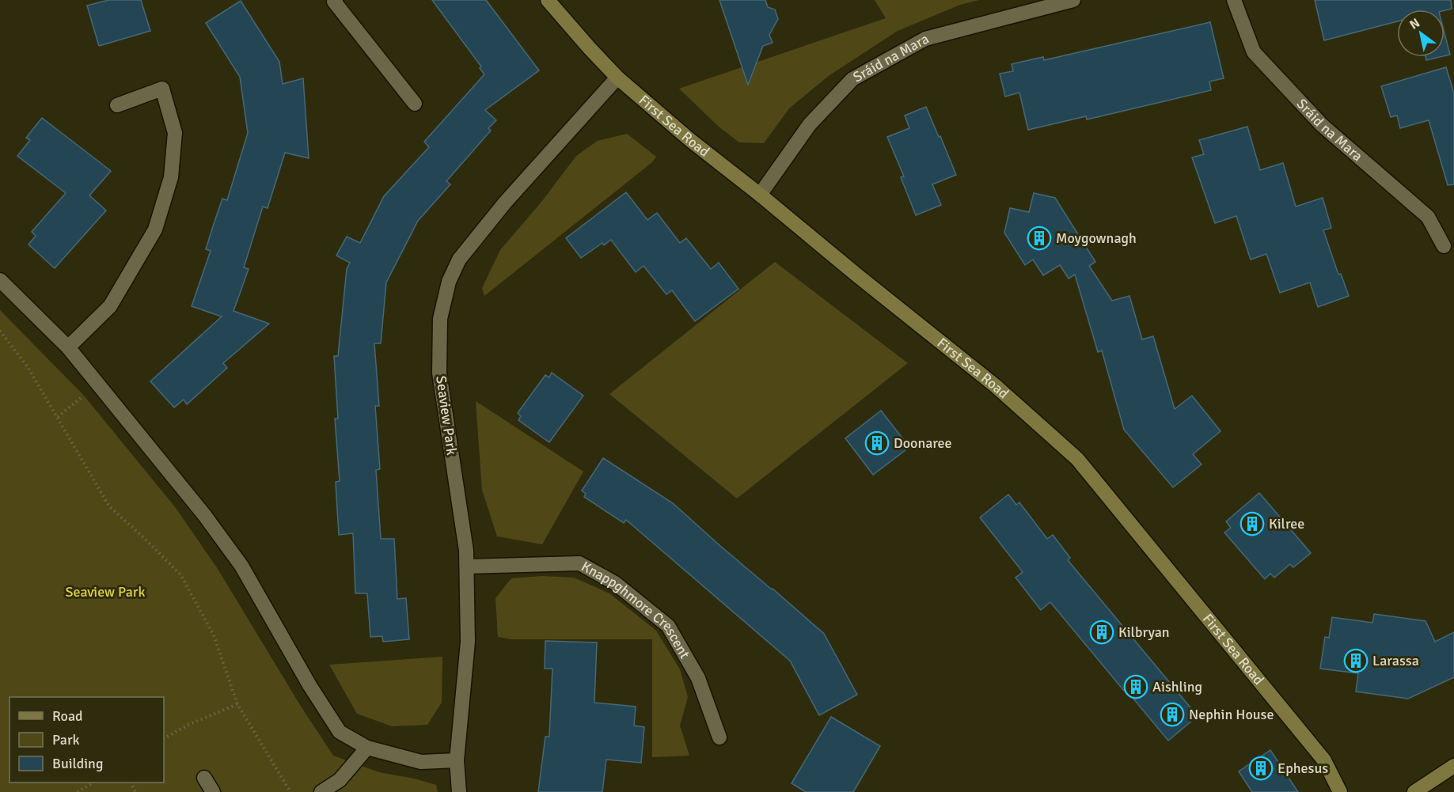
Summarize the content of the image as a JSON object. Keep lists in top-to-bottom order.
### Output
{
  "streets": {
    "street": [
      "Sráid na Mara",
      "First Sea Road",
      "Seaview Park",
      "Knappghmore Crescent"
    ]
  },
  "crossings": [
    ["Sráid na Mara", "First Sea Road"],
    ["First Sea Road", "Seaview Park"],
    ["Seaview Park", "Knappghmore Crescent"]
  ],
  "parks": ["Seaview Park"],
  "places": {
    "building": [
      "Moygownagh",
      "Doonaree",
      "Kilree",
      "Kilbryan",
      "Larassa",
      "Aishling",
      "Nephin House",
      "Ephesus"
    ]
  },
  "legend": ["Road", "Park", "Building"],
  "north": "top left"
}
